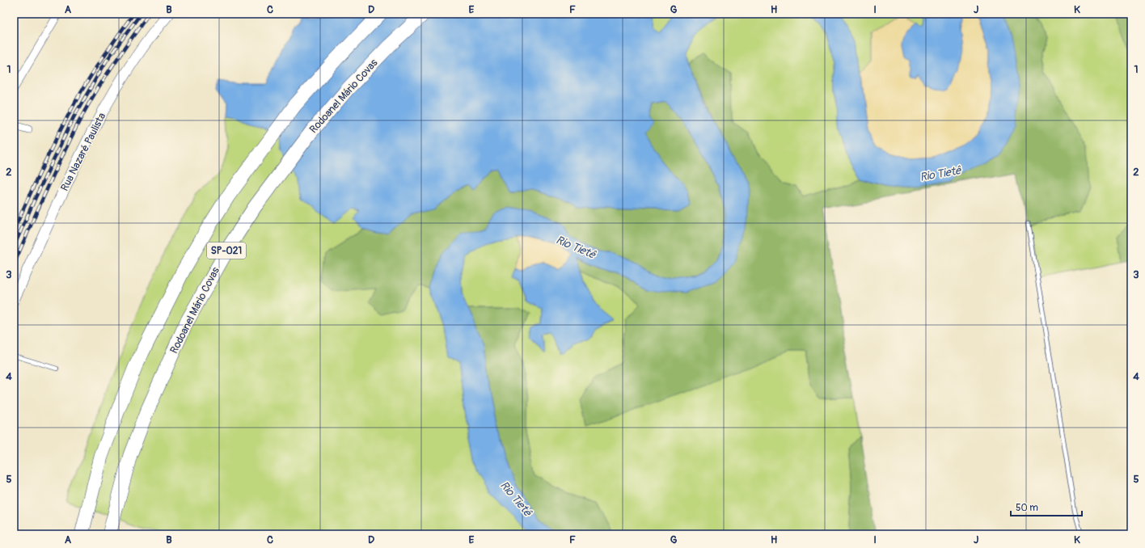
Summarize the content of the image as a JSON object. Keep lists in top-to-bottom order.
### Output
{
  "streets": {
    "highway": ["Rodoanel Mário Covas", "SP-021"],
    "main road": ["Rua Nazaré Paulista"]
  },
  "water": ["Rio Tietê"],
  "scale_bar": "50 m",
  "grid": {
    "columns": [
      "A",
      "B",
      "C",
      "D",
      "E",
      "F",
      "G",
      "H",
      "I",
      "J",
      "K"
    ],
    "rows": [
      "1",
      "2",
      "3",
      "4",
      "5"
    ]
  }
}
